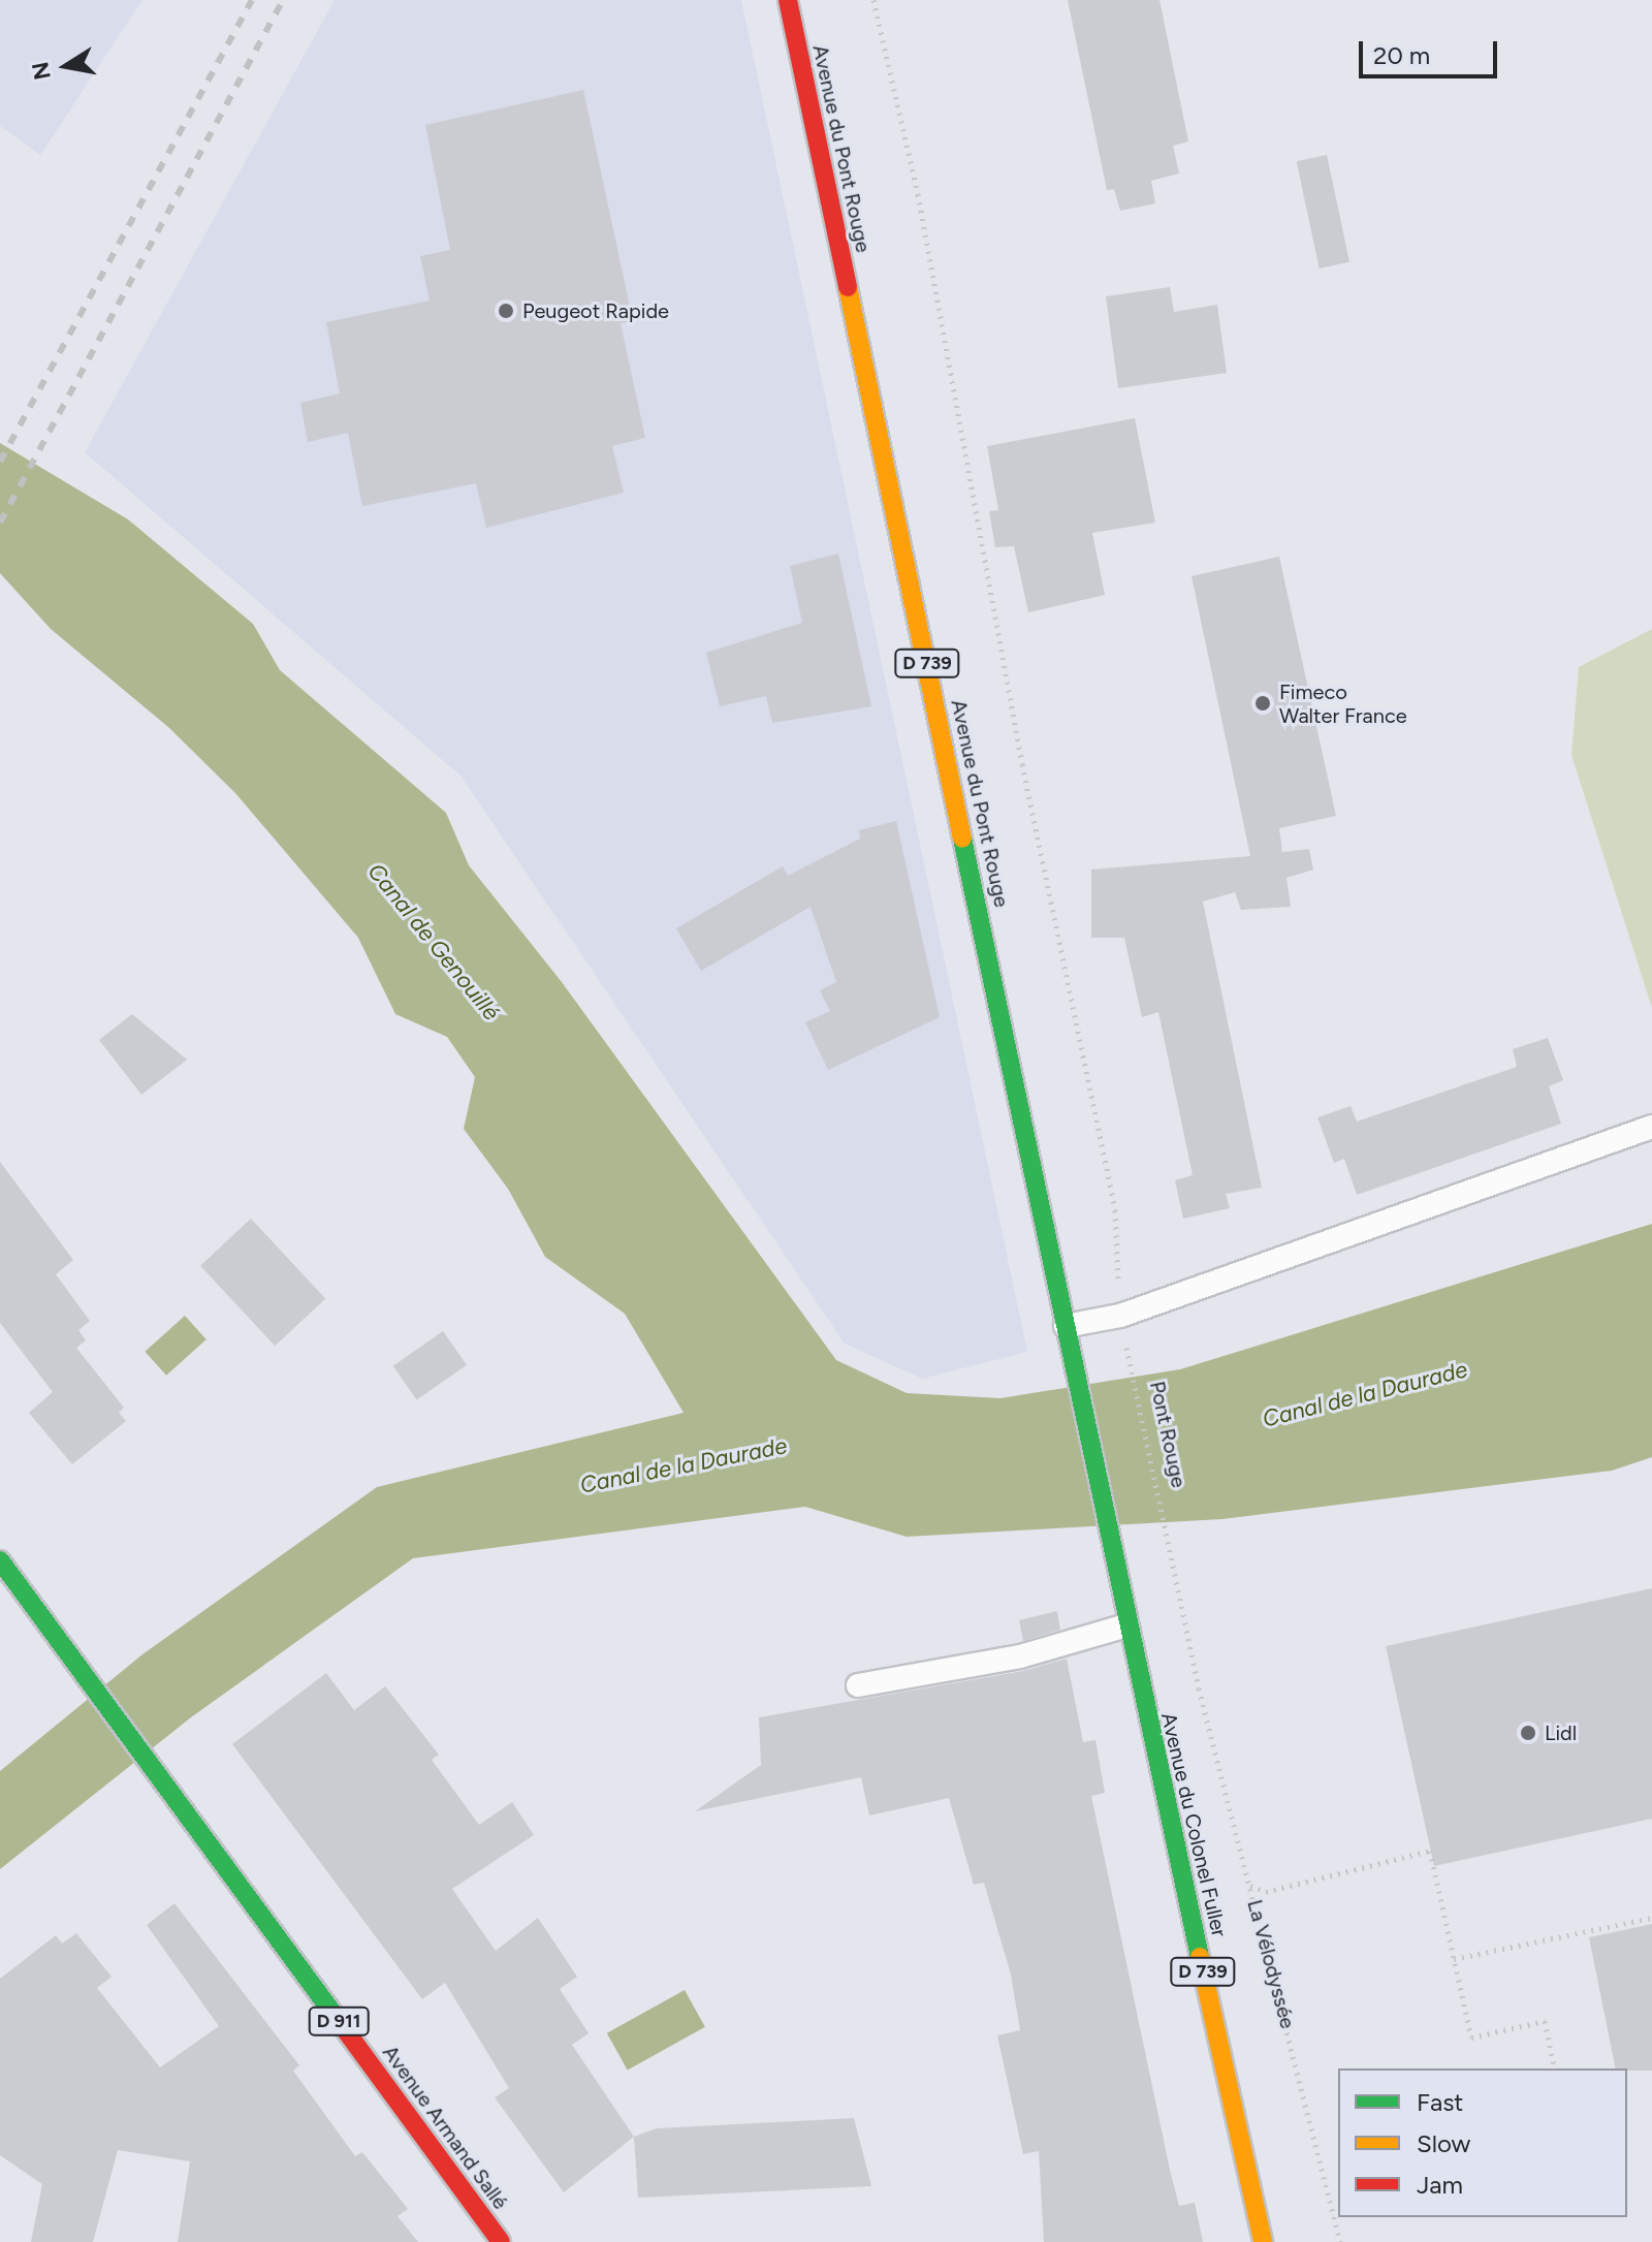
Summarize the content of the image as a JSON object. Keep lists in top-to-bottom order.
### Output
{
  "streets": {
    "main road": [
      "Avenue du Pont Rouge",
      "D 739",
      "Avenue du Colonel Fuller",
      "D 911",
      "Avenue Armand Sallé"
    ],
    "path": ["Pont Rouge", "La Vélodyssée"]
  },
  "crossings": [
    ["Avenue du Pont Rouge", "Avenue du Colonel Fuller"],
    ["Pont Rouge", "La Vélodyssée"]
  ],
  "water": ["Canal de Genouillé", "Canal de la Daurade"],
  "places": ["Peugeot Rapide", "Fimeco Walter France", "Lidl"],
  "legend": ["Fast", "Slow", "Jam"],
  "scale_bar": "20 m",
  "north": "left"
}
